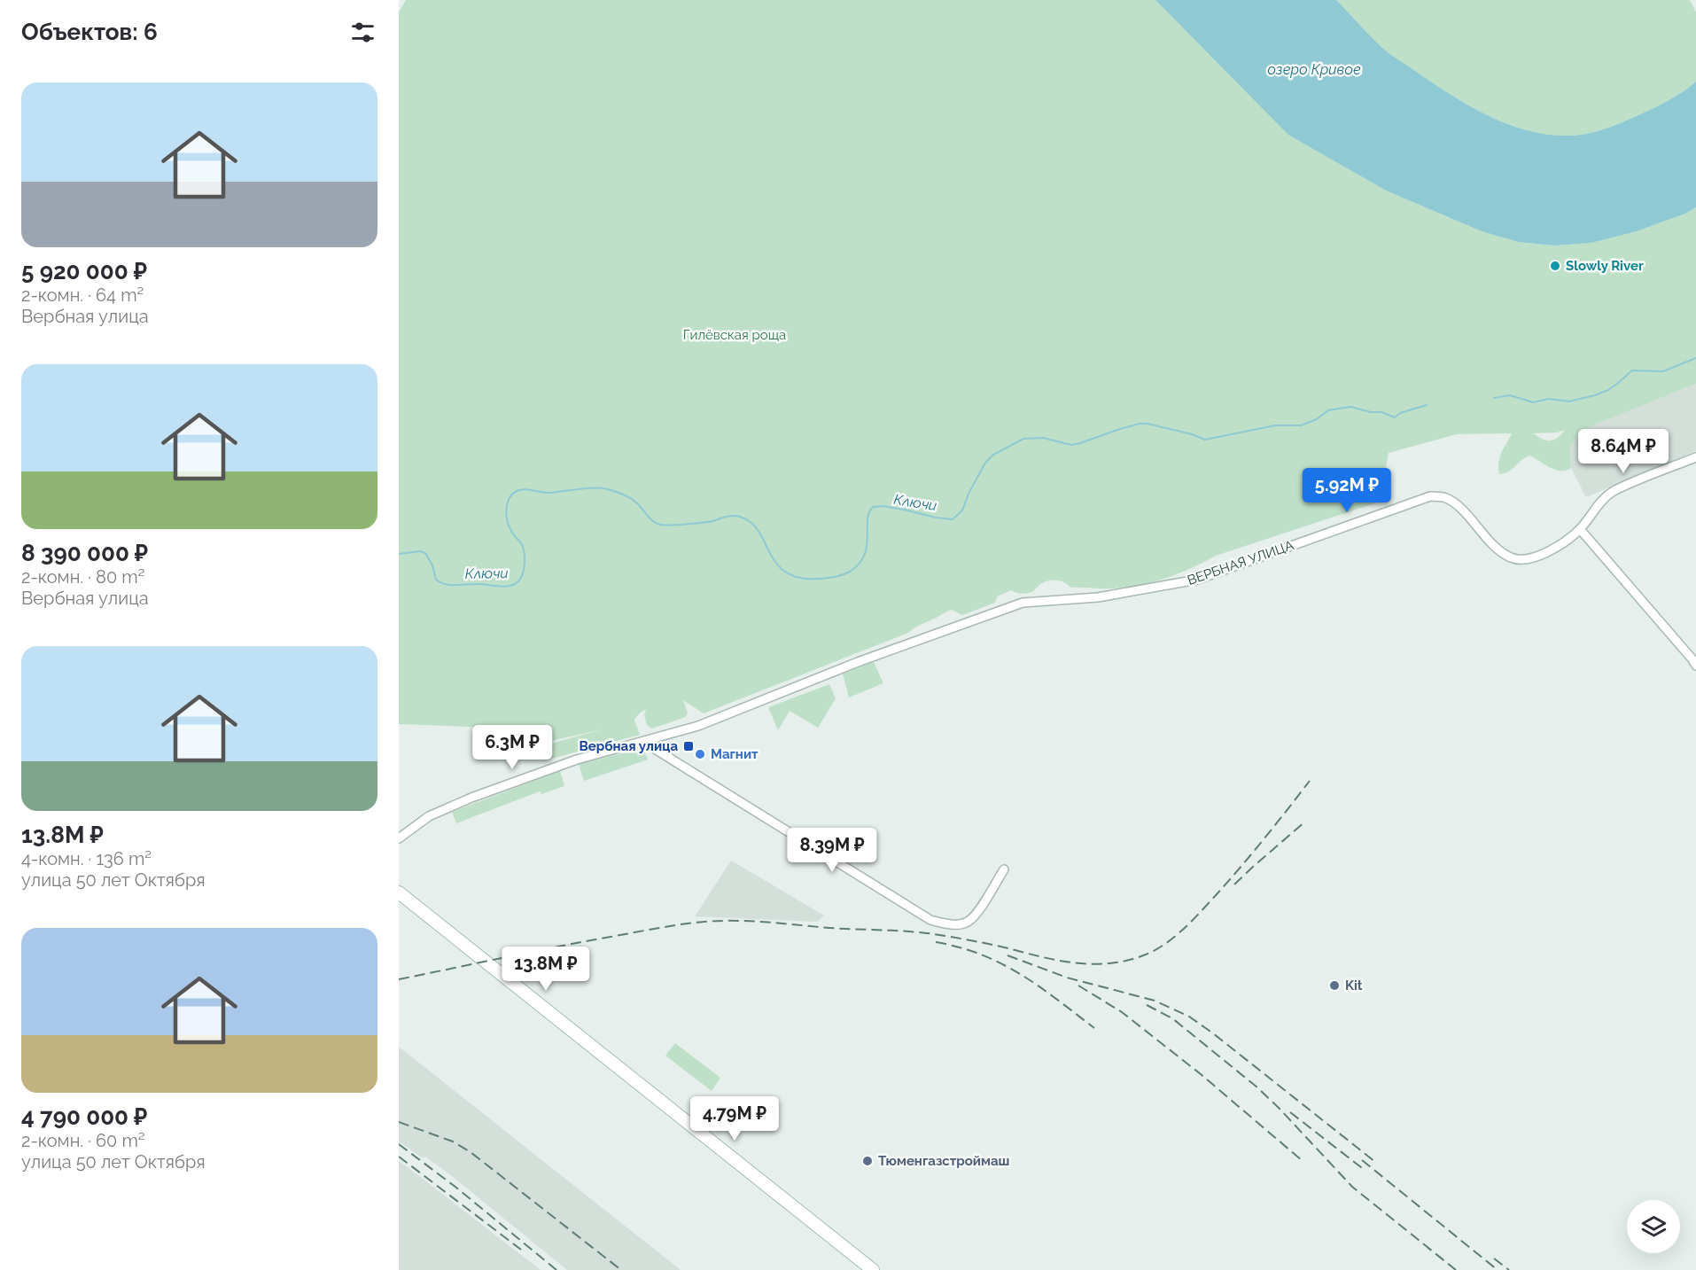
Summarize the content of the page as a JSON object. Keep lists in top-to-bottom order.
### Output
{
  "streets": {
    "street": ["ВЕРБНАЯ УЛИЦА"]
  },
  "water": ["озеро Кривое", "Ключи"],
  "parks": ["Гилёвская роща"],
  "places": {
    "other": [
      "Slowly River",
      "Магнит",
      "Kit",
      "Тюменгазстроймаш"
    ],
    "transit": ["Вербная улица"]
  },
  "page": {
    "heading": "Объектов: 6",
    "list": [
      {
        "name": "5 920 000 ₽",
        "note": "2-комн. · 64 m² · Вербная улица"
      },
      {
        "name": "8 390 000 ₽",
        "note": "2-комн. · 80 m² · Вербная улица"
      },
      {
        "name": "13.8M ₽",
        "note": "4-комн. · 136 m² · улица 50 лет Октября"
      },
      {
        "name": "4 790 000 ₽",
        "note": "2-комн. · 60 m² · улица 50 лет Октября"
      }
    ],
    "price": [
      "8.64M ₽",
      "5.92M ₽",
      "6.3M ₽",
      "8.39M ₽",
      "13.8M ₽",
      "4.79M ₽"
    ]
  }
}
